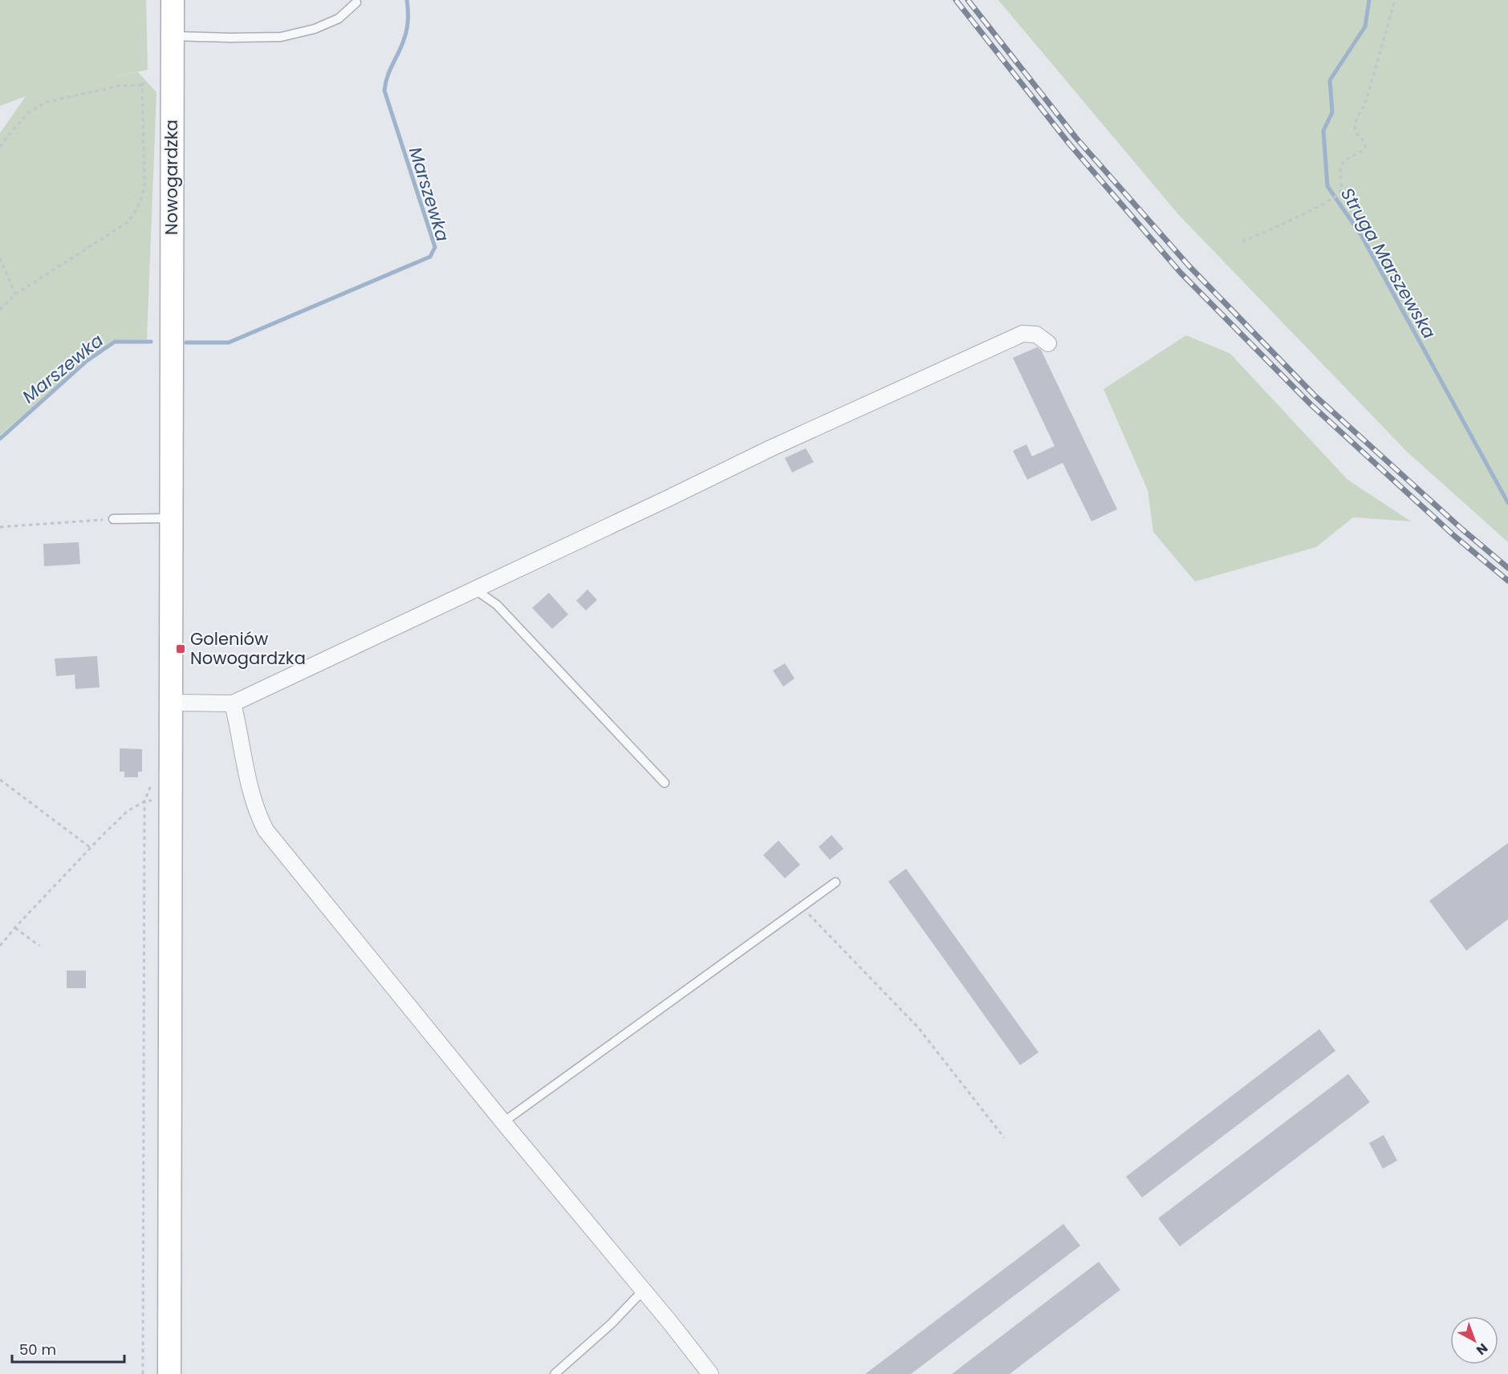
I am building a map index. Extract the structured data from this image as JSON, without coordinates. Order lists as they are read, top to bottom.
{
  "streets": {
    "street": ["Nowogardzka"]
  },
  "water": ["Marszewka", "Struga Marszewska"],
  "places": {
    "transit": ["Goleniów Nowogardzka"]
  },
  "scale_bar": "50 m",
  "north": "bottom right"
}
